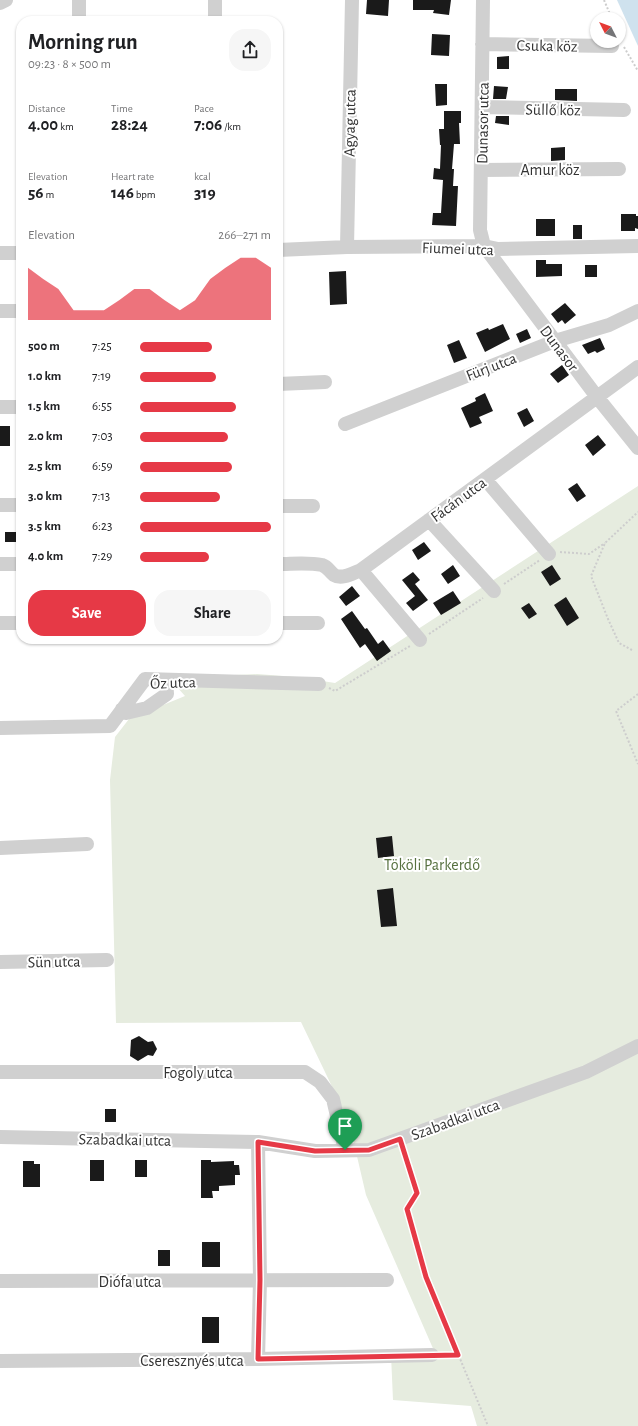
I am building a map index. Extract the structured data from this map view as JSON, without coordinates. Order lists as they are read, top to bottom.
{
  "streets": {
    "street": [
      "Csuka köz",
      "Süllő köz",
      "Agyag utca",
      "Dunasor utca",
      "Amur köz",
      "Fiumei utca",
      "Dunasor",
      "Fürj utca",
      "Fácán utca",
      "Őz utca",
      "Sün utca",
      "Fogoly utca",
      "Szabadkai utca",
      "Diófa utca",
      "Cseresznyés utca"
    ]
  },
  "crossings": [
    ["Csuka köz", "Dunasor utca"],
    ["Süllő köz", "Dunasor utca"],
    ["Agyag utca", "Fiumei utca"],
    ["Dunasor utca", "Amur köz"],
    ["Dunasor utca", "Fiumei utca"],
    ["Dunasor utca", "Dunasor"],
    ["Fiumei utca", "Dunasor"],
    ["Dunasor", "Fürj utca"],
    ["Dunasor", "Fácán utca"],
    ["Fogoly utca", "Szabadkai utca"]
  ],
  "parks": ["Tököli Parkerdő"],
  "north": "top left",
  "page": {
    "heading": ["Morning run", "09:23 · 8 × 500 m"],
    "stats": [
      ["Distance", "4.00 km"],
      ["Time", "28:24"],
      ["Pace", "7:06 /km"],
      ["Elevation", "56 m"],
      ["Heart rate", "146 bpm"],
      ["kcal", "319"]
    ],
    "chart": ["Elevation", "266–271 m"],
    "list": [
      {
        "name": "500 m",
        "note": "7:25"
      },
      {
        "name": "1.0 km",
        "note": "7:19"
      },
      {
        "name": "1.5 km",
        "note": "6:55"
      },
      {
        "name": "2.0 km",
        "note": "7:03"
      },
      {
        "name": "2.5 km",
        "note": "6:59"
      },
      {
        "name": "3.0 km",
        "note": "7:13"
      },
      {
        "name": "3.5 km",
        "note": "6:23"
      },
      {
        "name": "4.0 km",
        "note": "7:29"
      }
    ],
    "buttons": ["Save", "Share"]
  }
}
